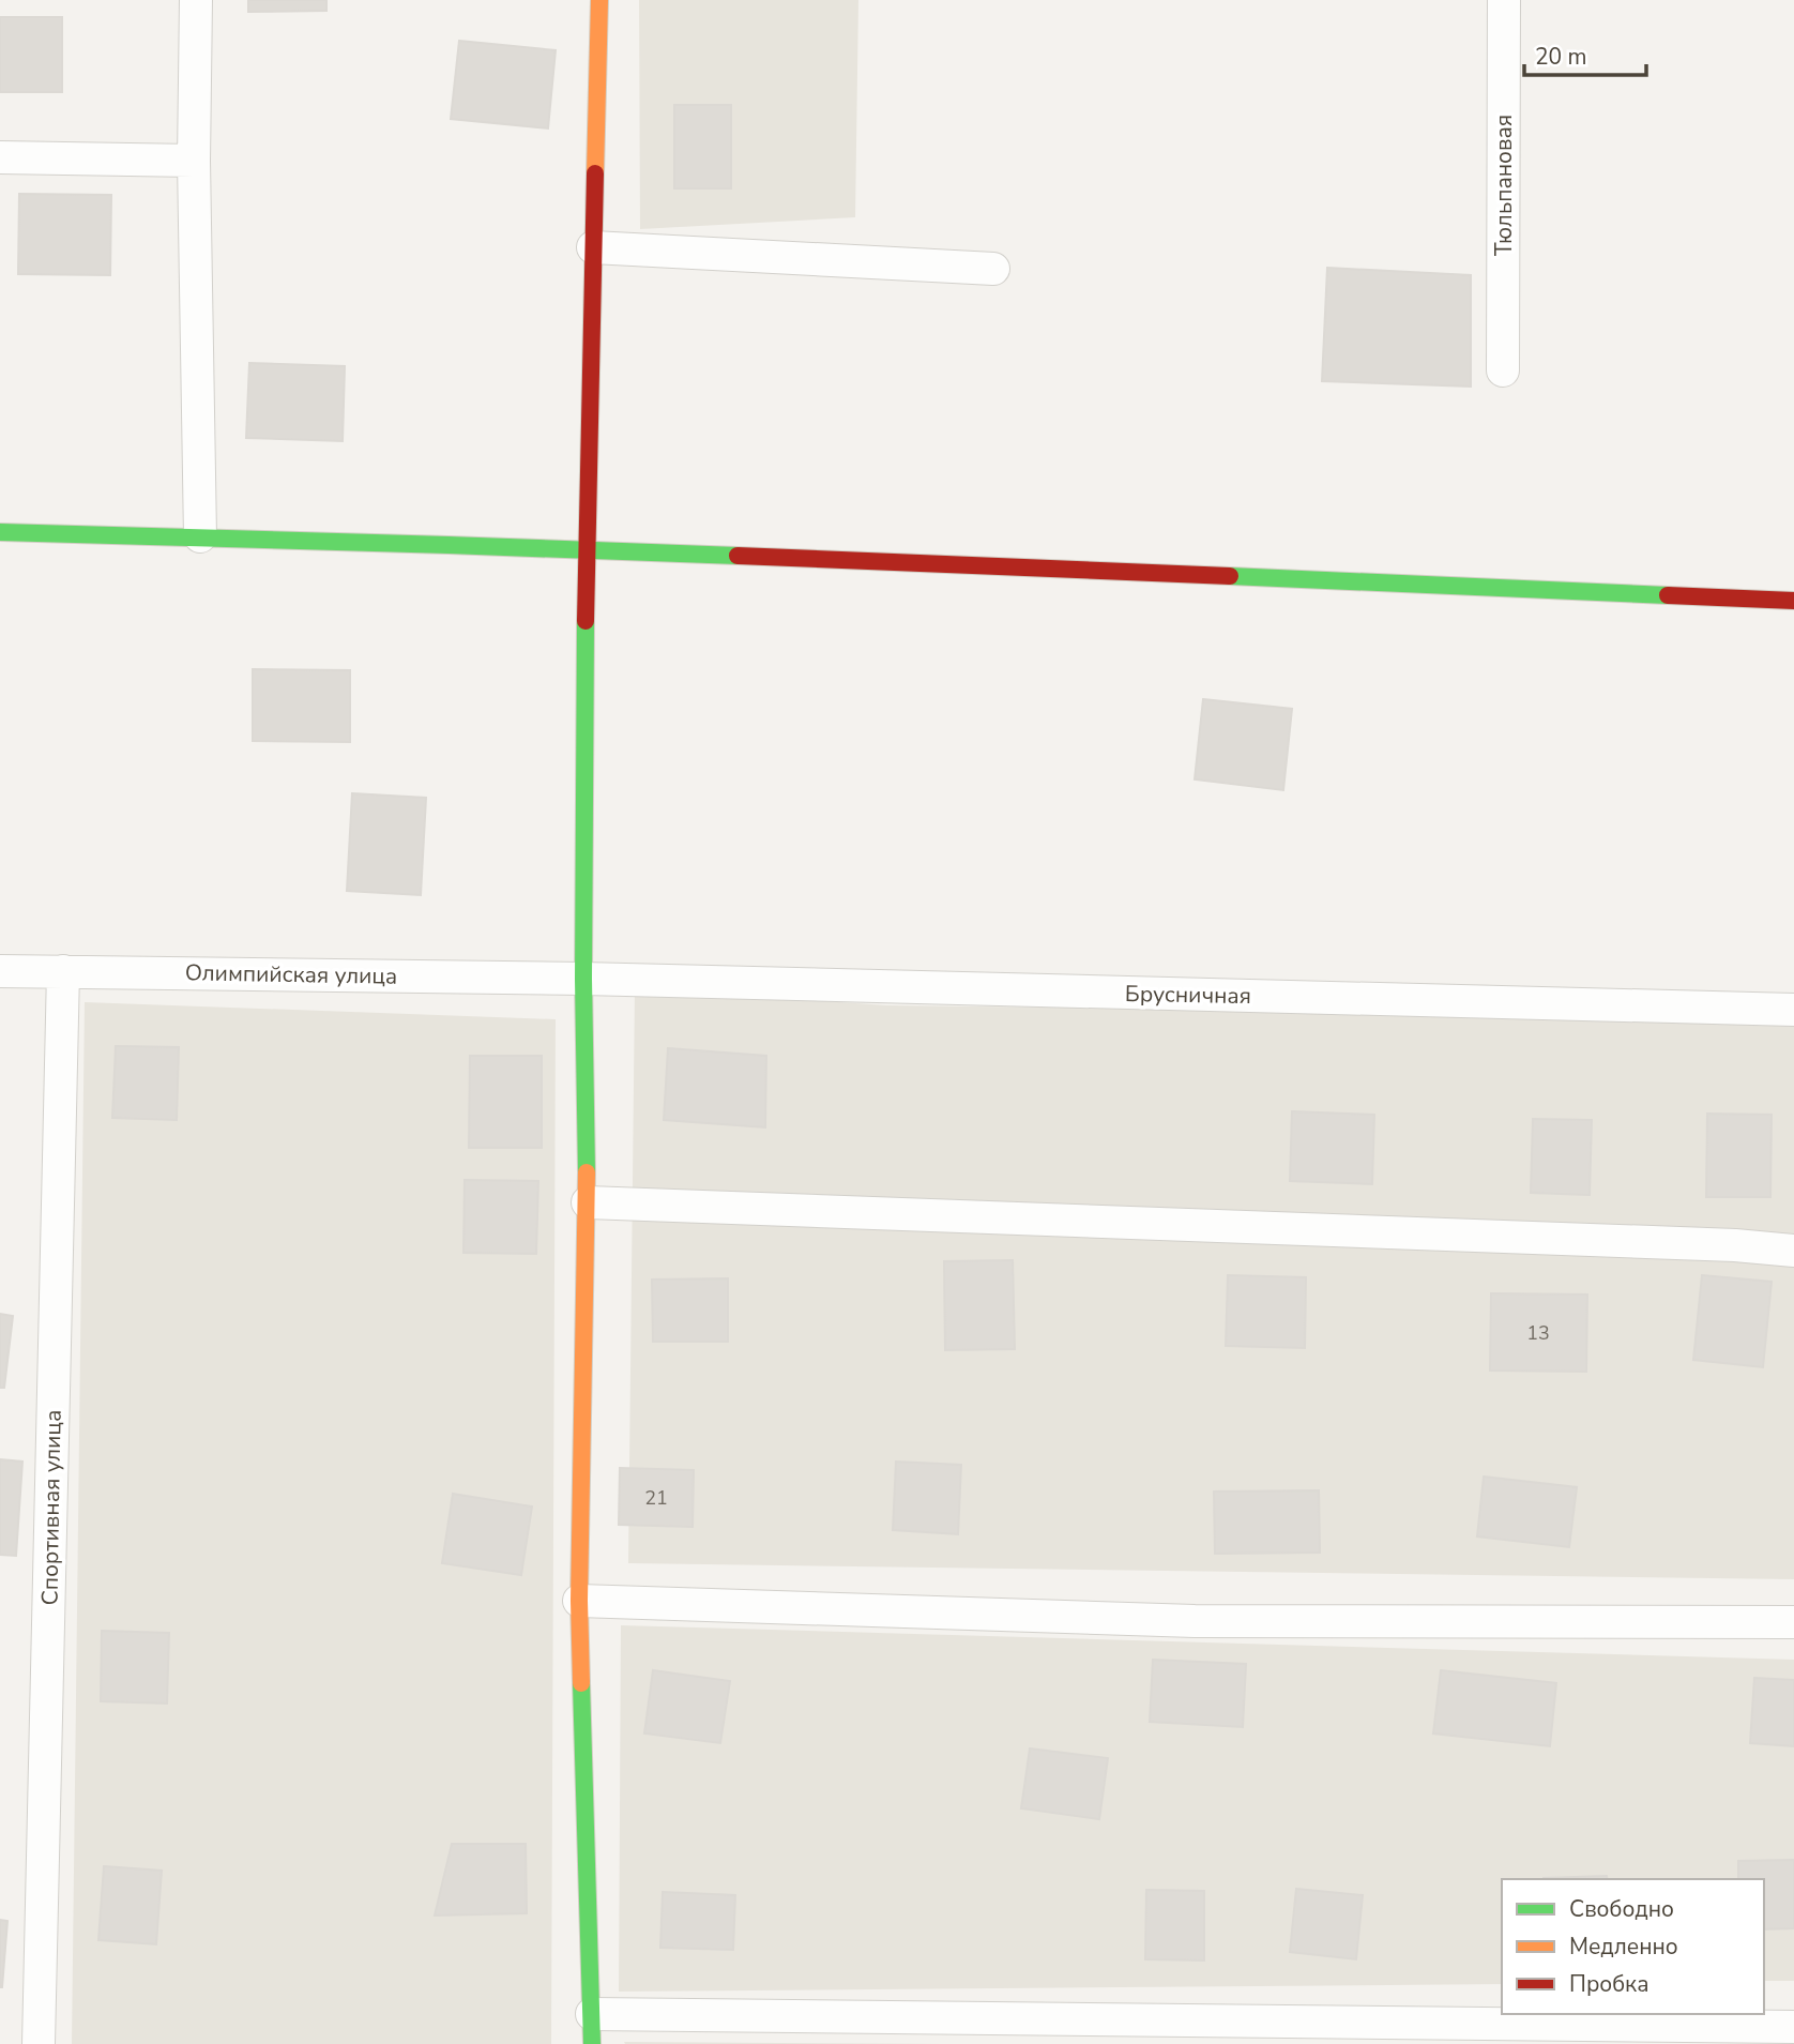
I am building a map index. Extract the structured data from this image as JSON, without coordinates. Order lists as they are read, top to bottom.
{
  "streets": {
    "street": [
      "Тюльпановая",
      "Олимпийская улица",
      "Брусничная",
      "Спортивная улица"
    ]
  },
  "crossings": [
    ["Олимпийская улица", "Брусничная"],
    ["Олимпийская улица", "Спортивная улица"]
  ],
  "house_numbers": ["13", "21"],
  "legend": ["Свободно", "Медленно", "Пробка"],
  "scale_bar": "20 m"
}
